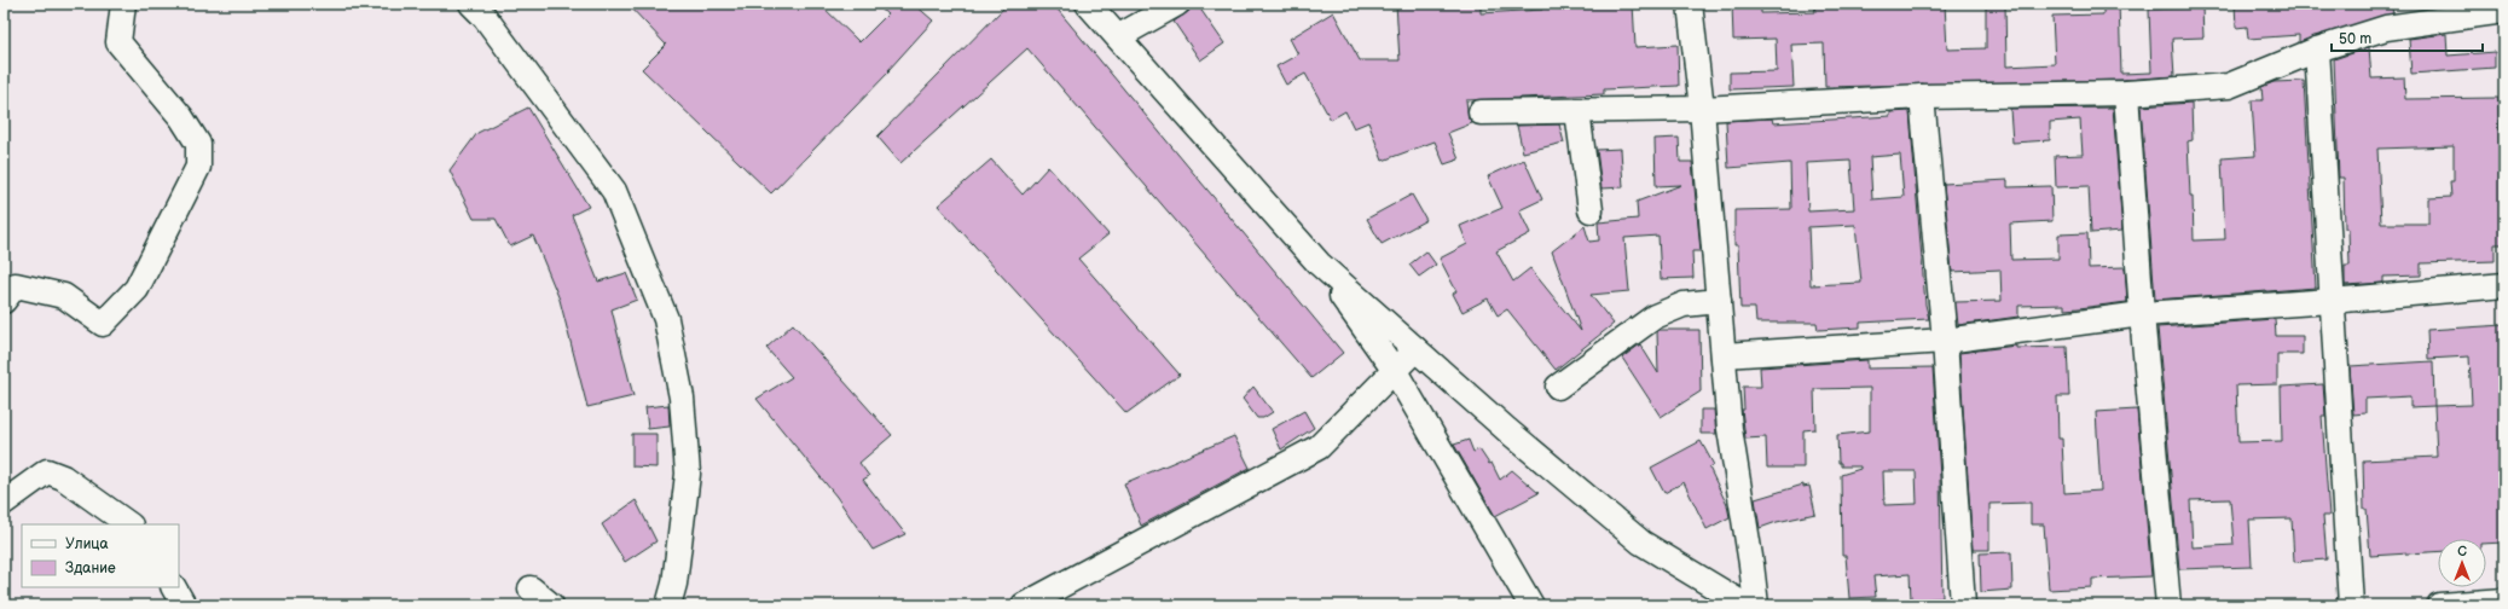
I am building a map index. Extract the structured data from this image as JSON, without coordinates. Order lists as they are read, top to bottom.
{
  "legend": ["Улица", "Здание"],
  "scale_bar": "50 m",
  "north": "top"
}
